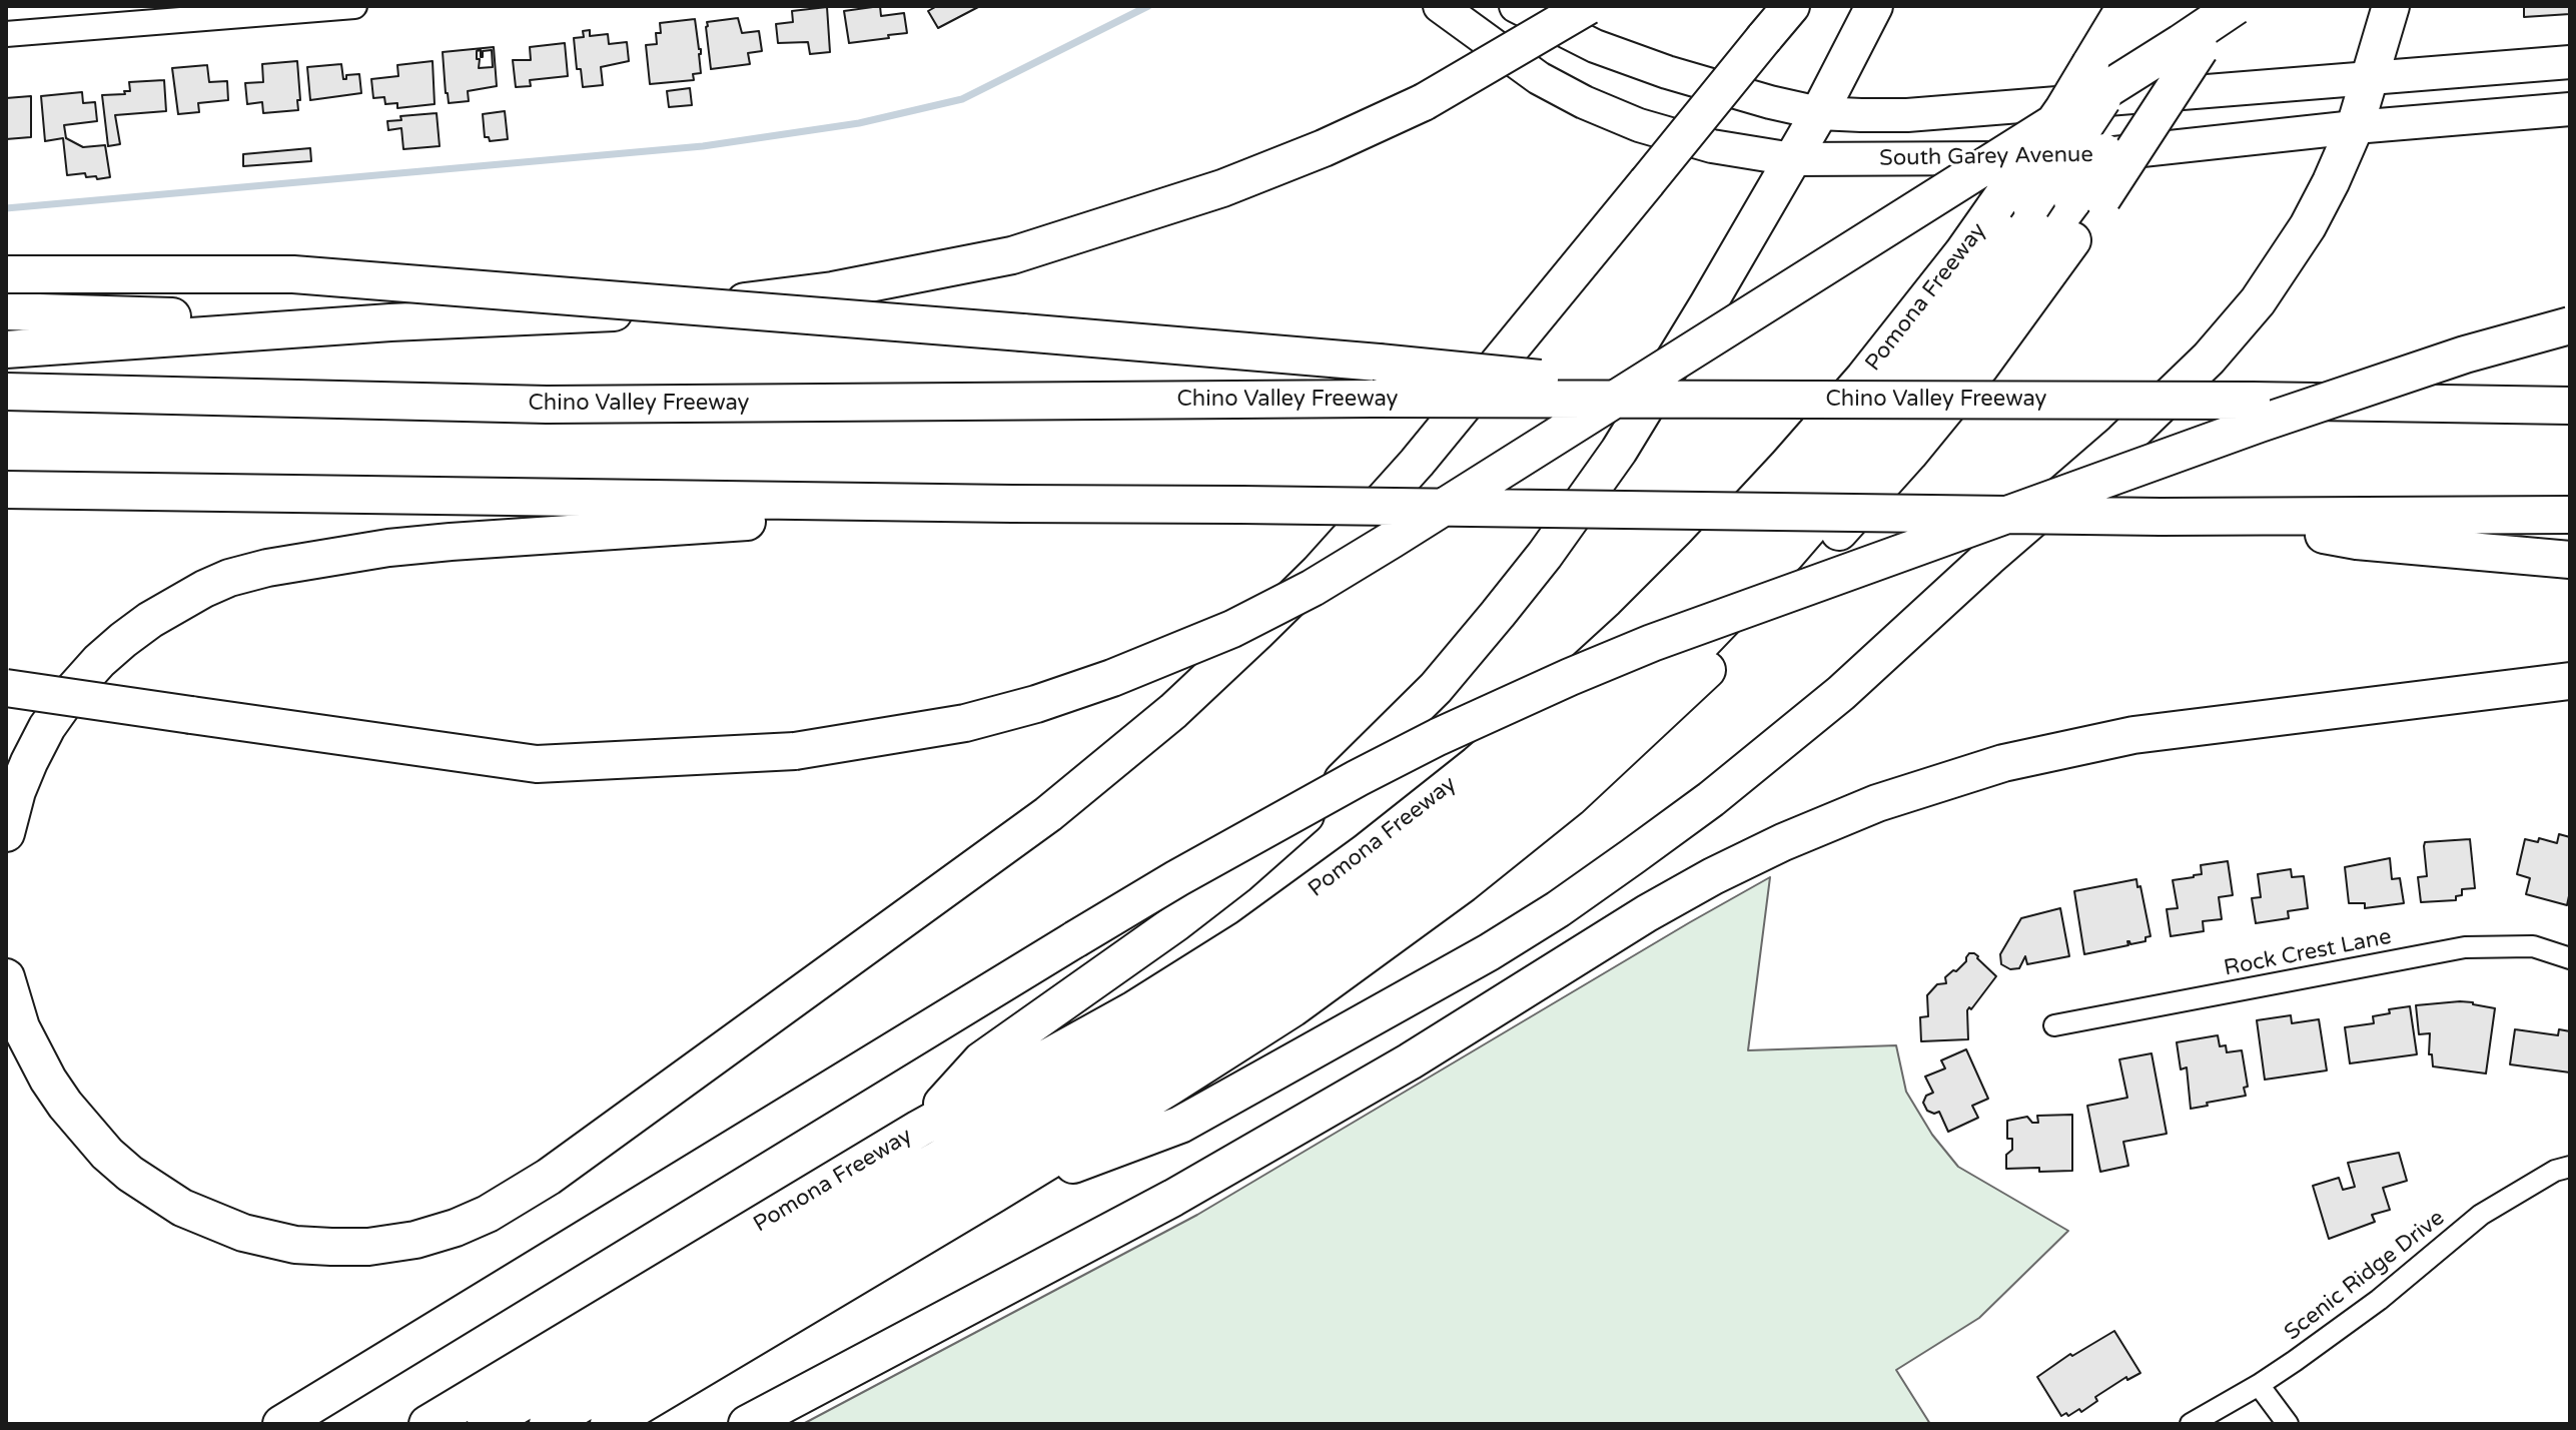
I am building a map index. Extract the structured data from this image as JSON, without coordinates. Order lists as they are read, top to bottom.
{
  "streets": {
    "highway": ["Pomona Freeway", "Chino Valley Freeway"],
    "main road": ["South Garey Avenue"],
    "street": ["Rock Crest Lane", "Scenic Ridge Drive"]
  }
}
